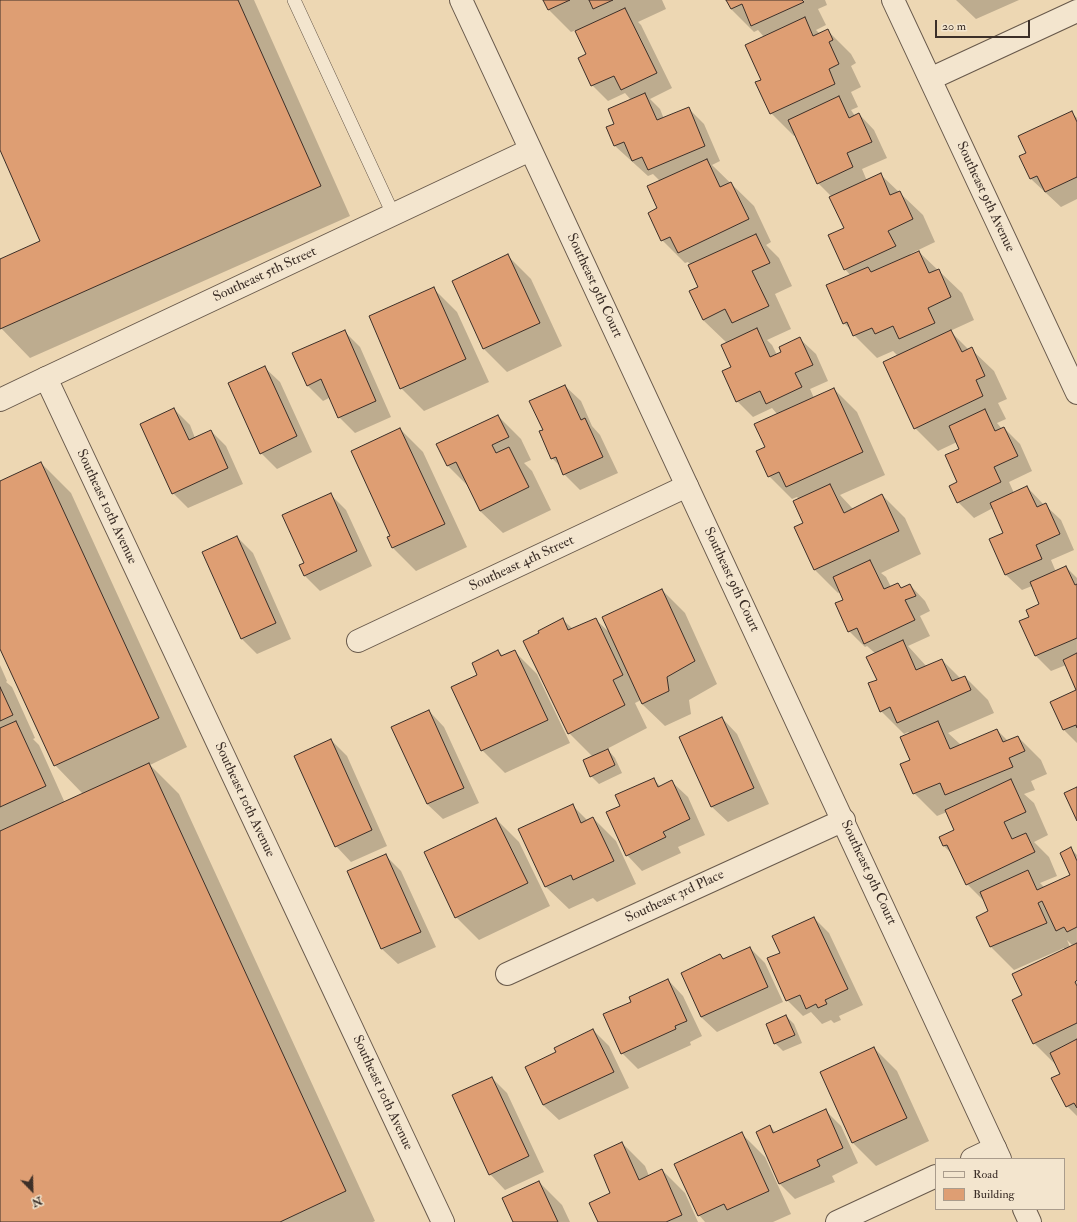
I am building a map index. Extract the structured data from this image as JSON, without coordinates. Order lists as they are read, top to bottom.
{
  "streets": {
    "street": [
      "Southeast 9th Avenue",
      "Southeast 5th Street",
      "Southeast 9th Court",
      "Southeast 10th Avenue",
      "Southeast 4th Street",
      "Southeast 3rd Place"
    ]
  },
  "crossings": [
    ["Southeast 5th Street", "Southeast 9th Court"],
    ["Southeast 5th Street", "Southeast 10th Avenue"],
    ["Southeast 9th Court", "Southeast 4th Street"],
    ["Southeast 9th Court", "Southeast 3rd Place"]
  ],
  "legend": ["Road", "Building"],
  "scale_bar": "20 m",
  "north": "bottom right"
}
